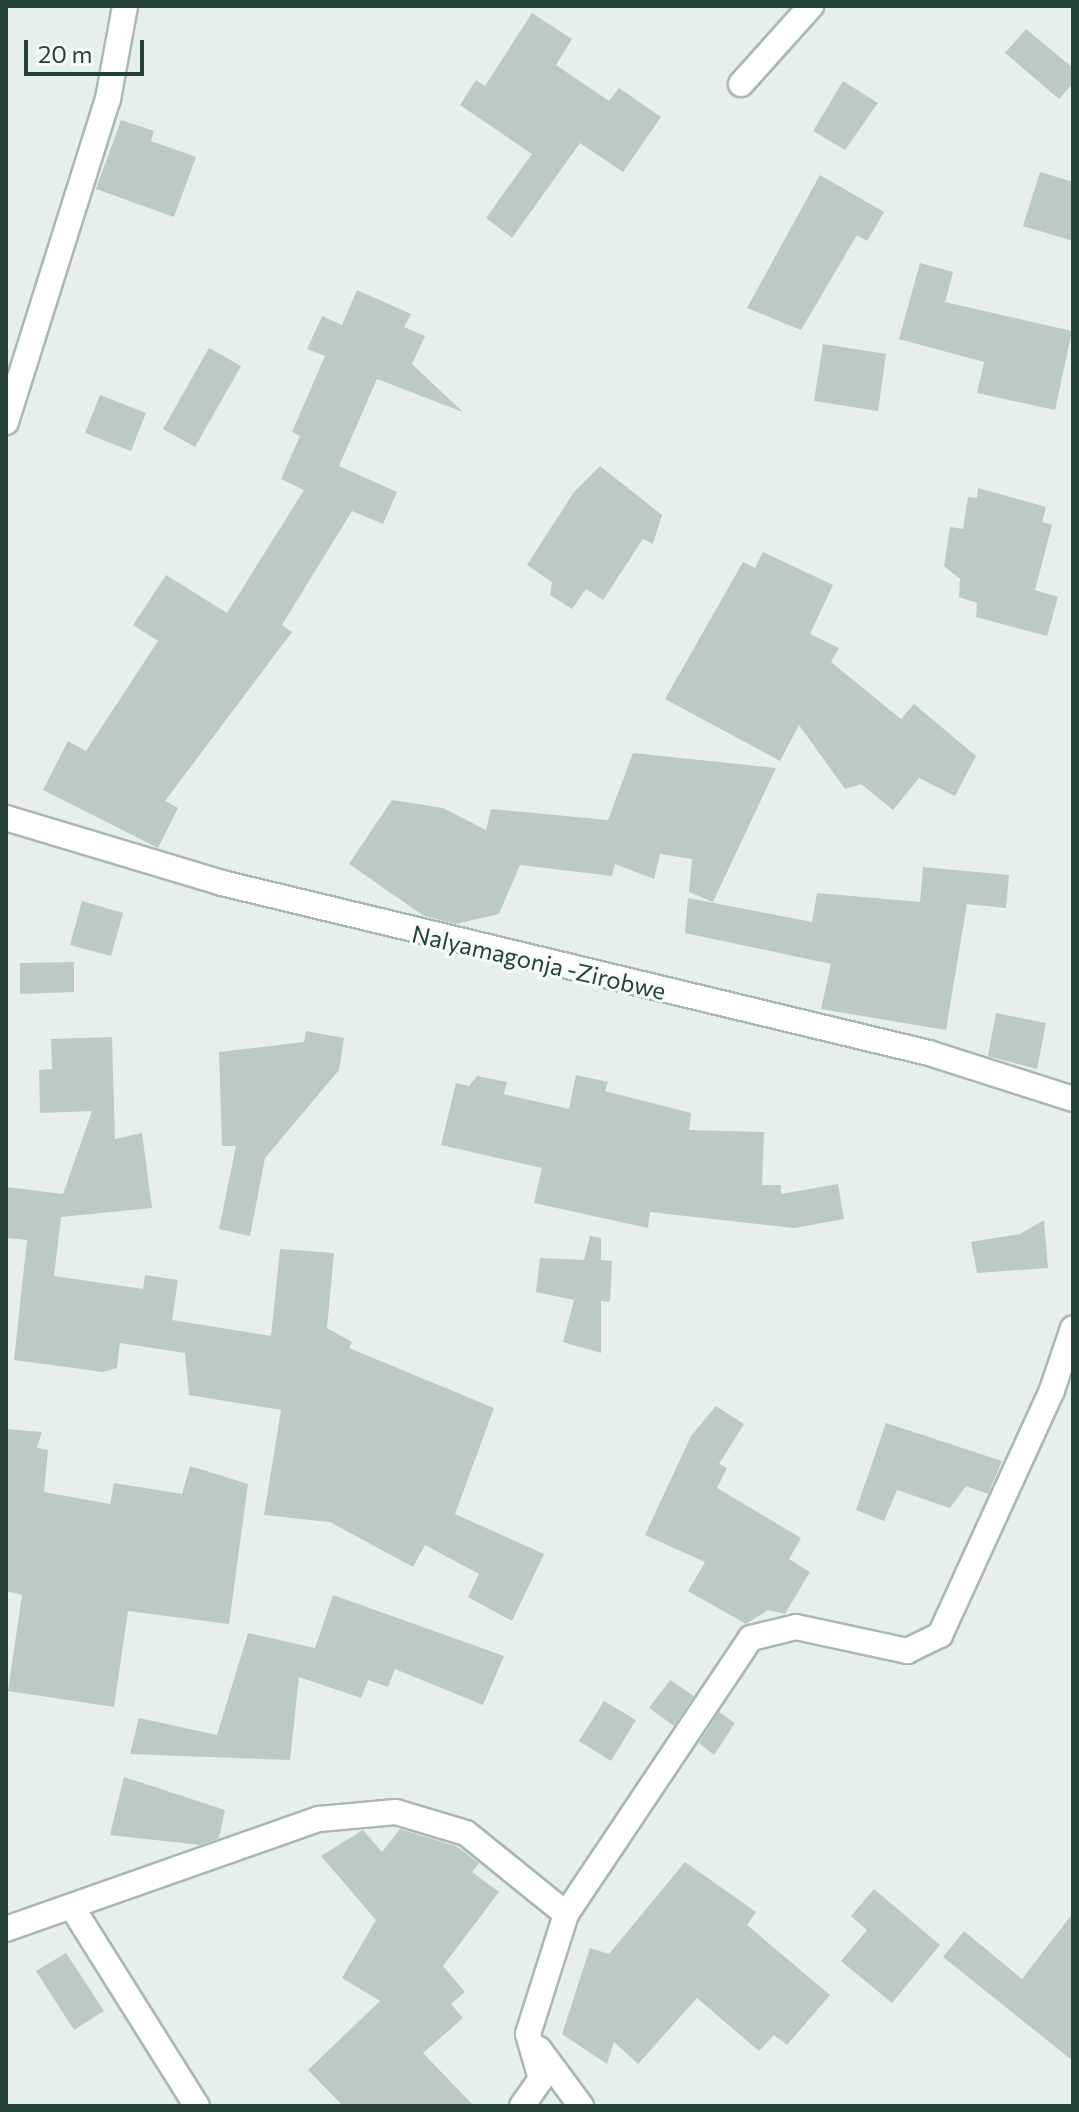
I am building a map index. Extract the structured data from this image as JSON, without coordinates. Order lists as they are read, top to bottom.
{
  "streets": {
    "street": ["Nalyamagonja -Zirobwe"]
  },
  "scale_bar": "20 m"
}
